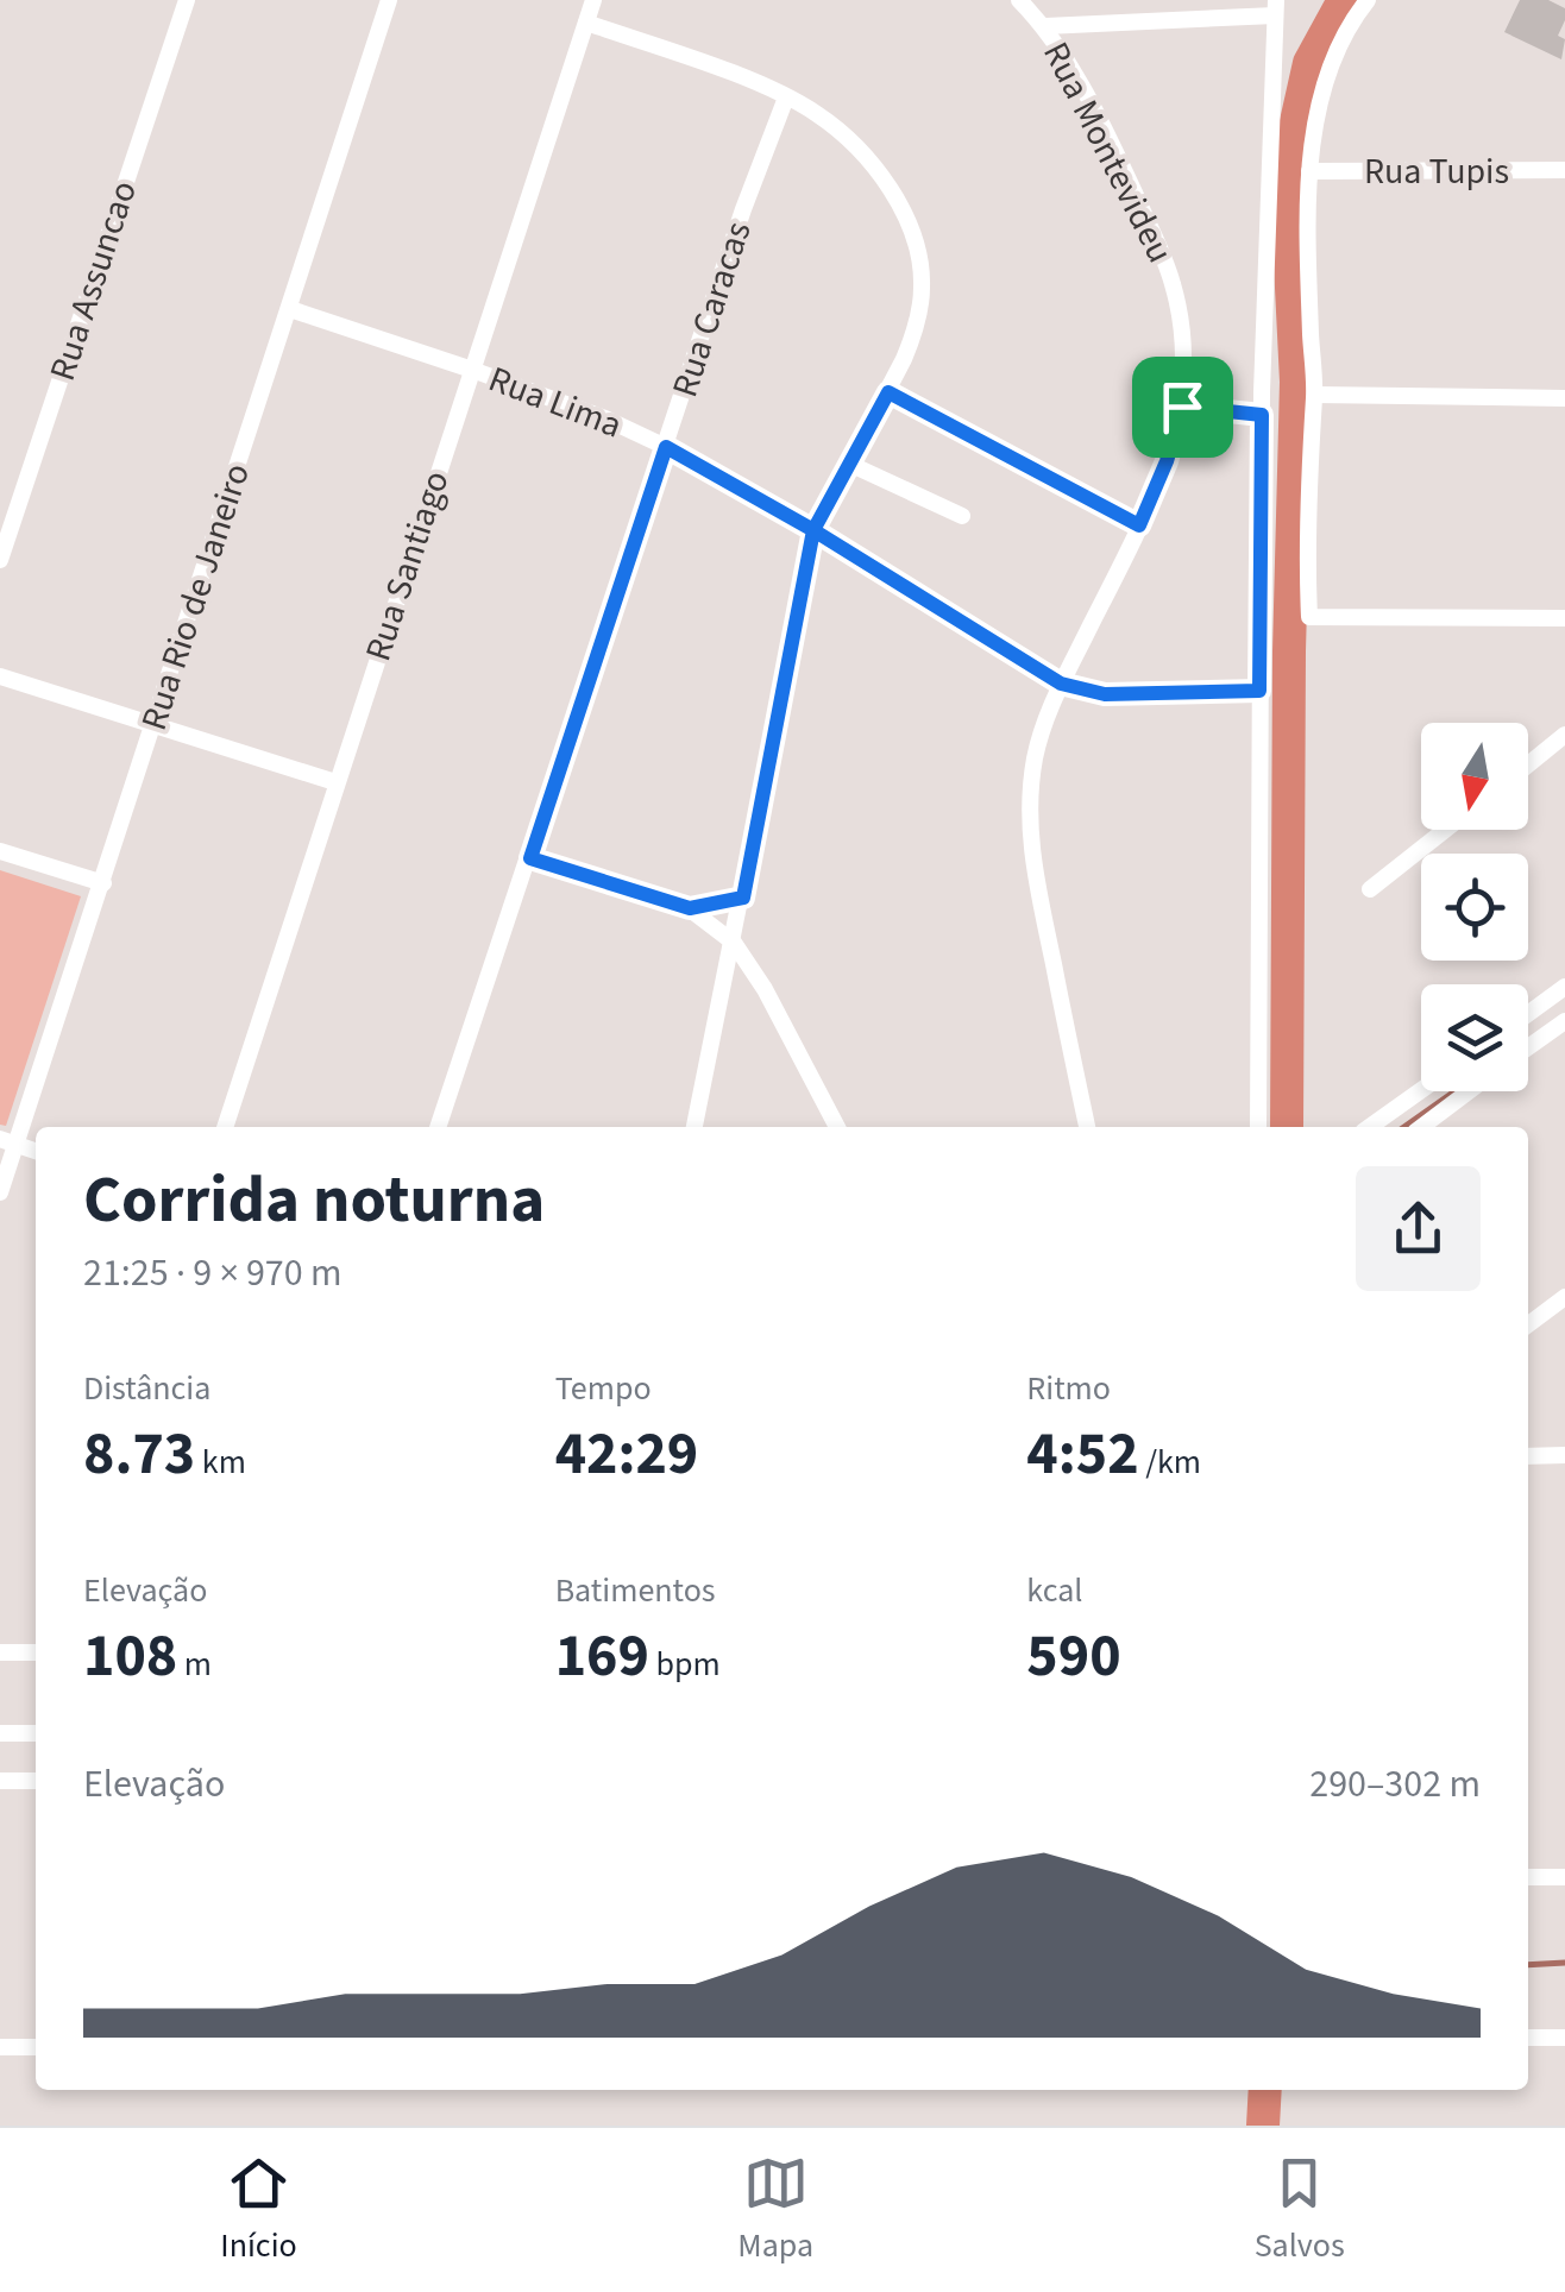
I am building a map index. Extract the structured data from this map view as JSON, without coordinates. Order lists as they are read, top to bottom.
{
  "streets": {
    "street": [
      "Rua Montevideu",
      "Rua Tupis",
      "Rua Assuncao",
      "Rua Caracas",
      "Rua Lima",
      "Rua Santiago",
      "Rua Rio de Janeiro"
    ]
  },
  "crossings": [
    ["Rua Montevideu", "Rua Lima"],
    ["Rua Caracas", "Rua Lima"],
    ["Rua Lima", "Rua Santiago"],
    ["Rua Lima", "Rua Rio de Janeiro"]
  ],
  "north": "bottom",
  "page": {
    "heading": ["Corrida noturna", "21:25 · 9 × 970 m"],
    "stats": [
      ["Distância", "8.73 km"],
      ["Tempo", "42:29"],
      ["Ritmo", "4:52 /km"],
      ["Elevação", "108 m"],
      ["Batimentos", "169 bpm"],
      ["kcal", "590"]
    ],
    "chart": ["Elevação", "290–302 m"],
    "tabs": ["Início", "Mapa", "Salvos"]
  }
}
